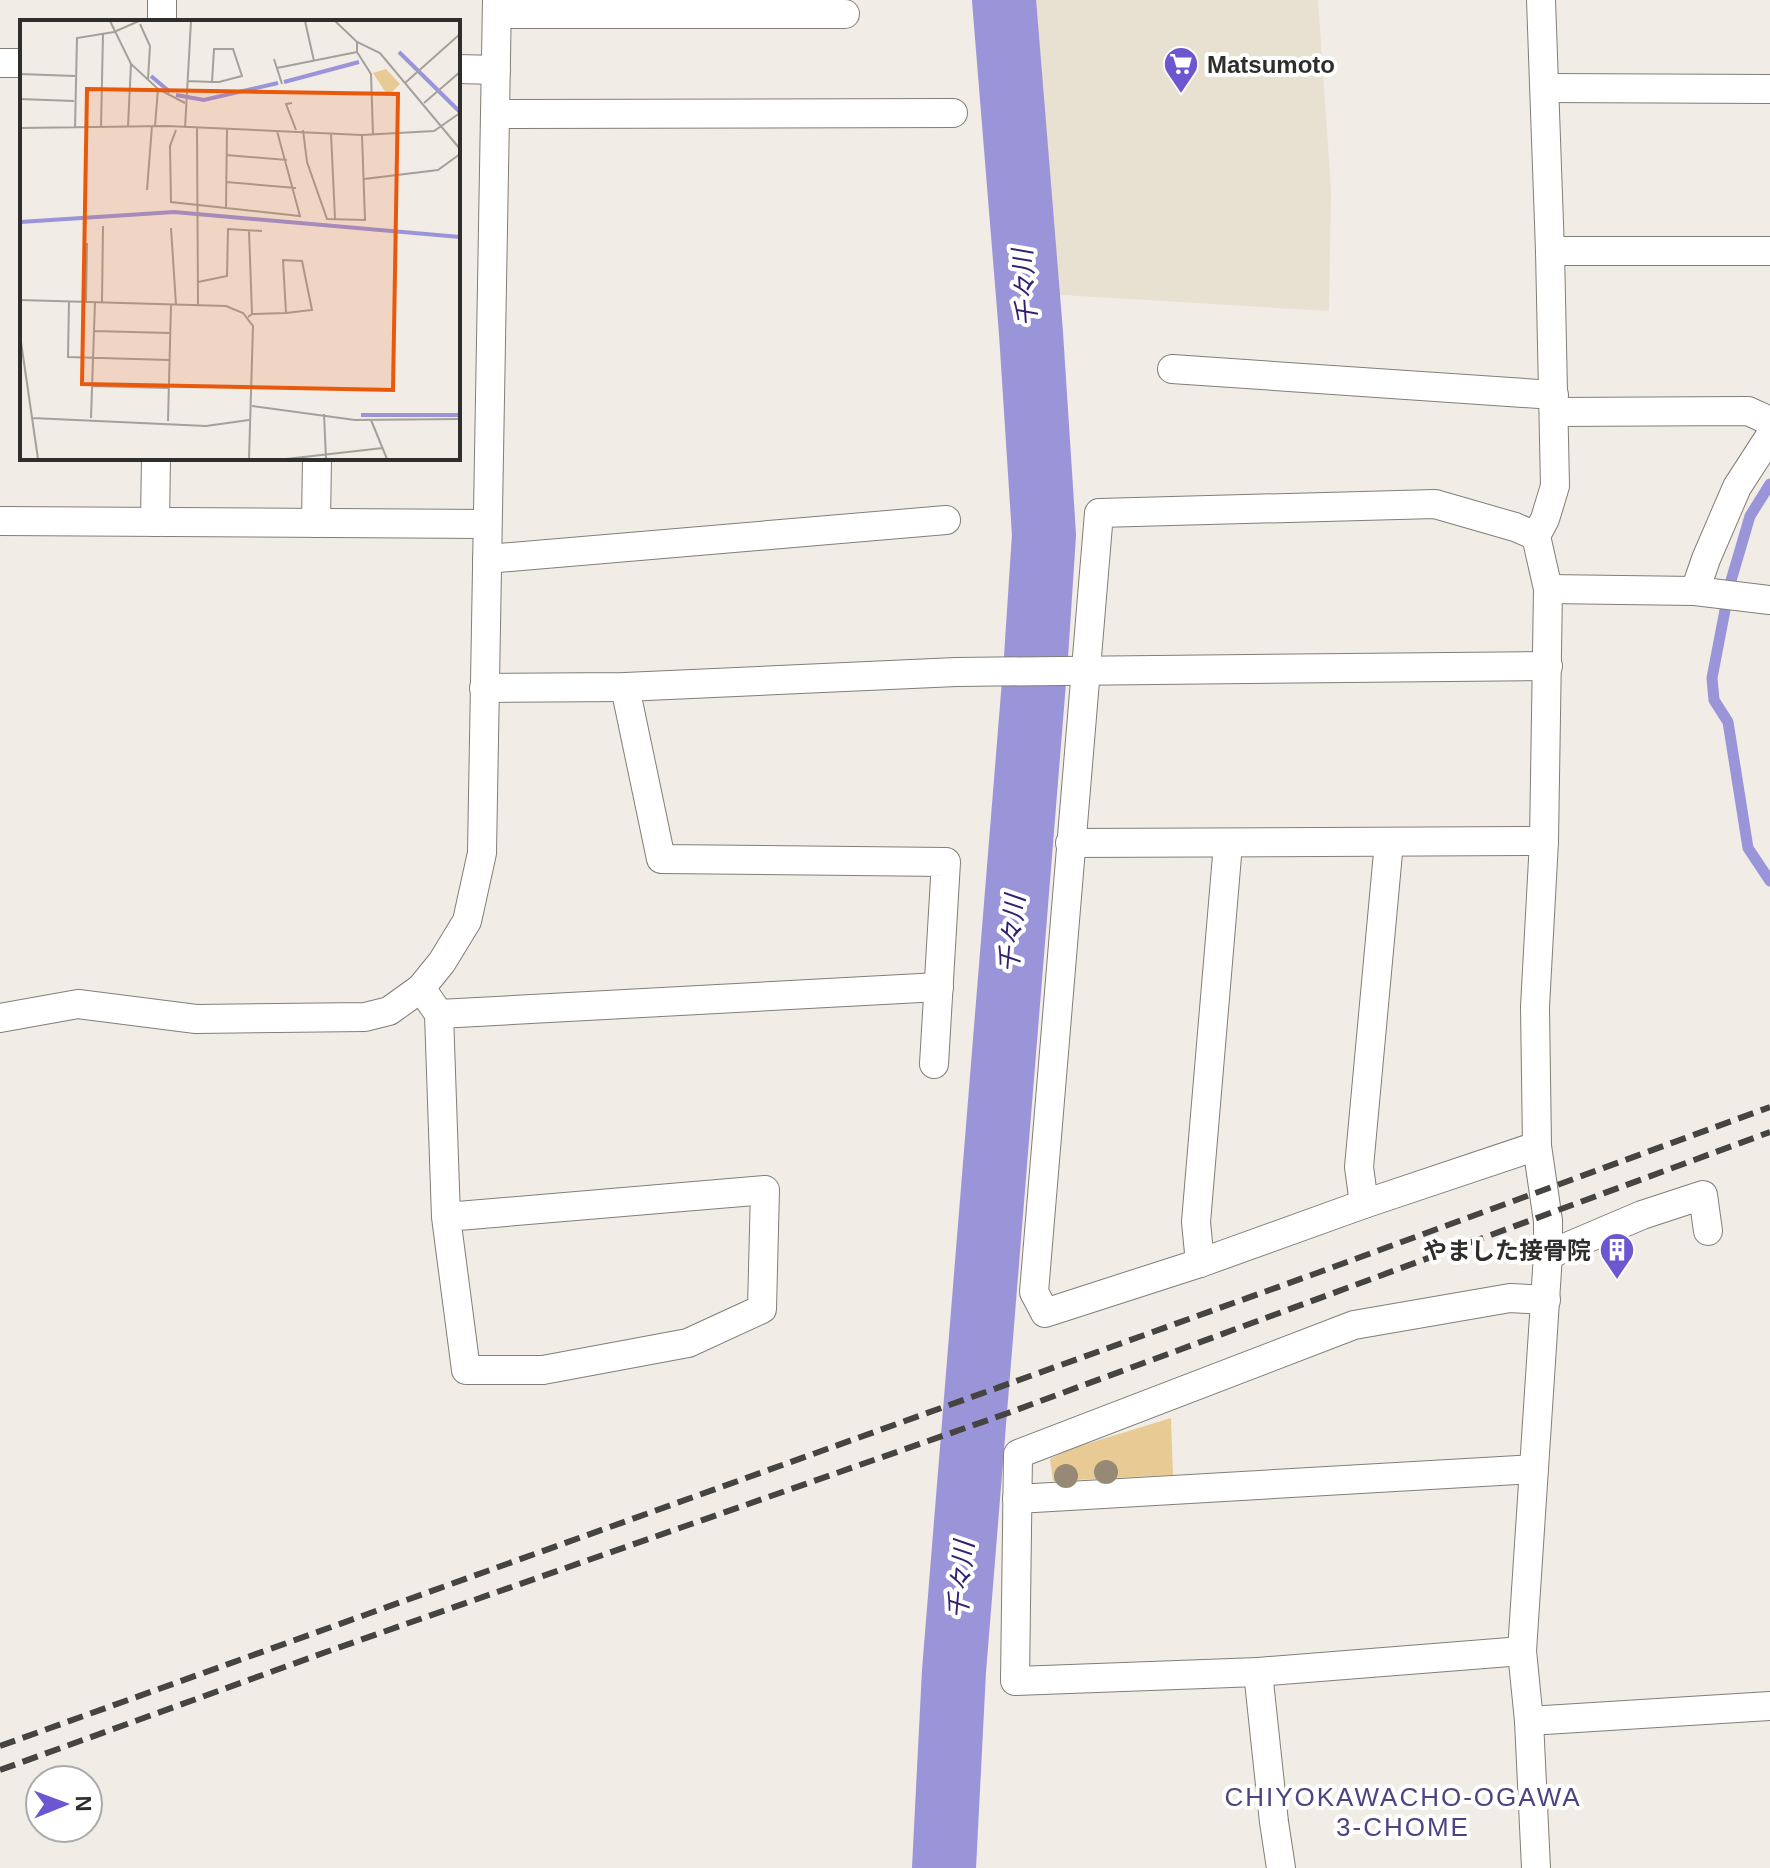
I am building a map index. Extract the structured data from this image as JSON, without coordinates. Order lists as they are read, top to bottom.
{
  "districts": ["CHIYOKAWACHO-OGAWA 3-CHOME"],
  "water": ["千々川"],
  "places": {
    "supermarket": ["Matsumoto"],
    "building": ["やました接骨院"]
  },
  "north": "right"
}
